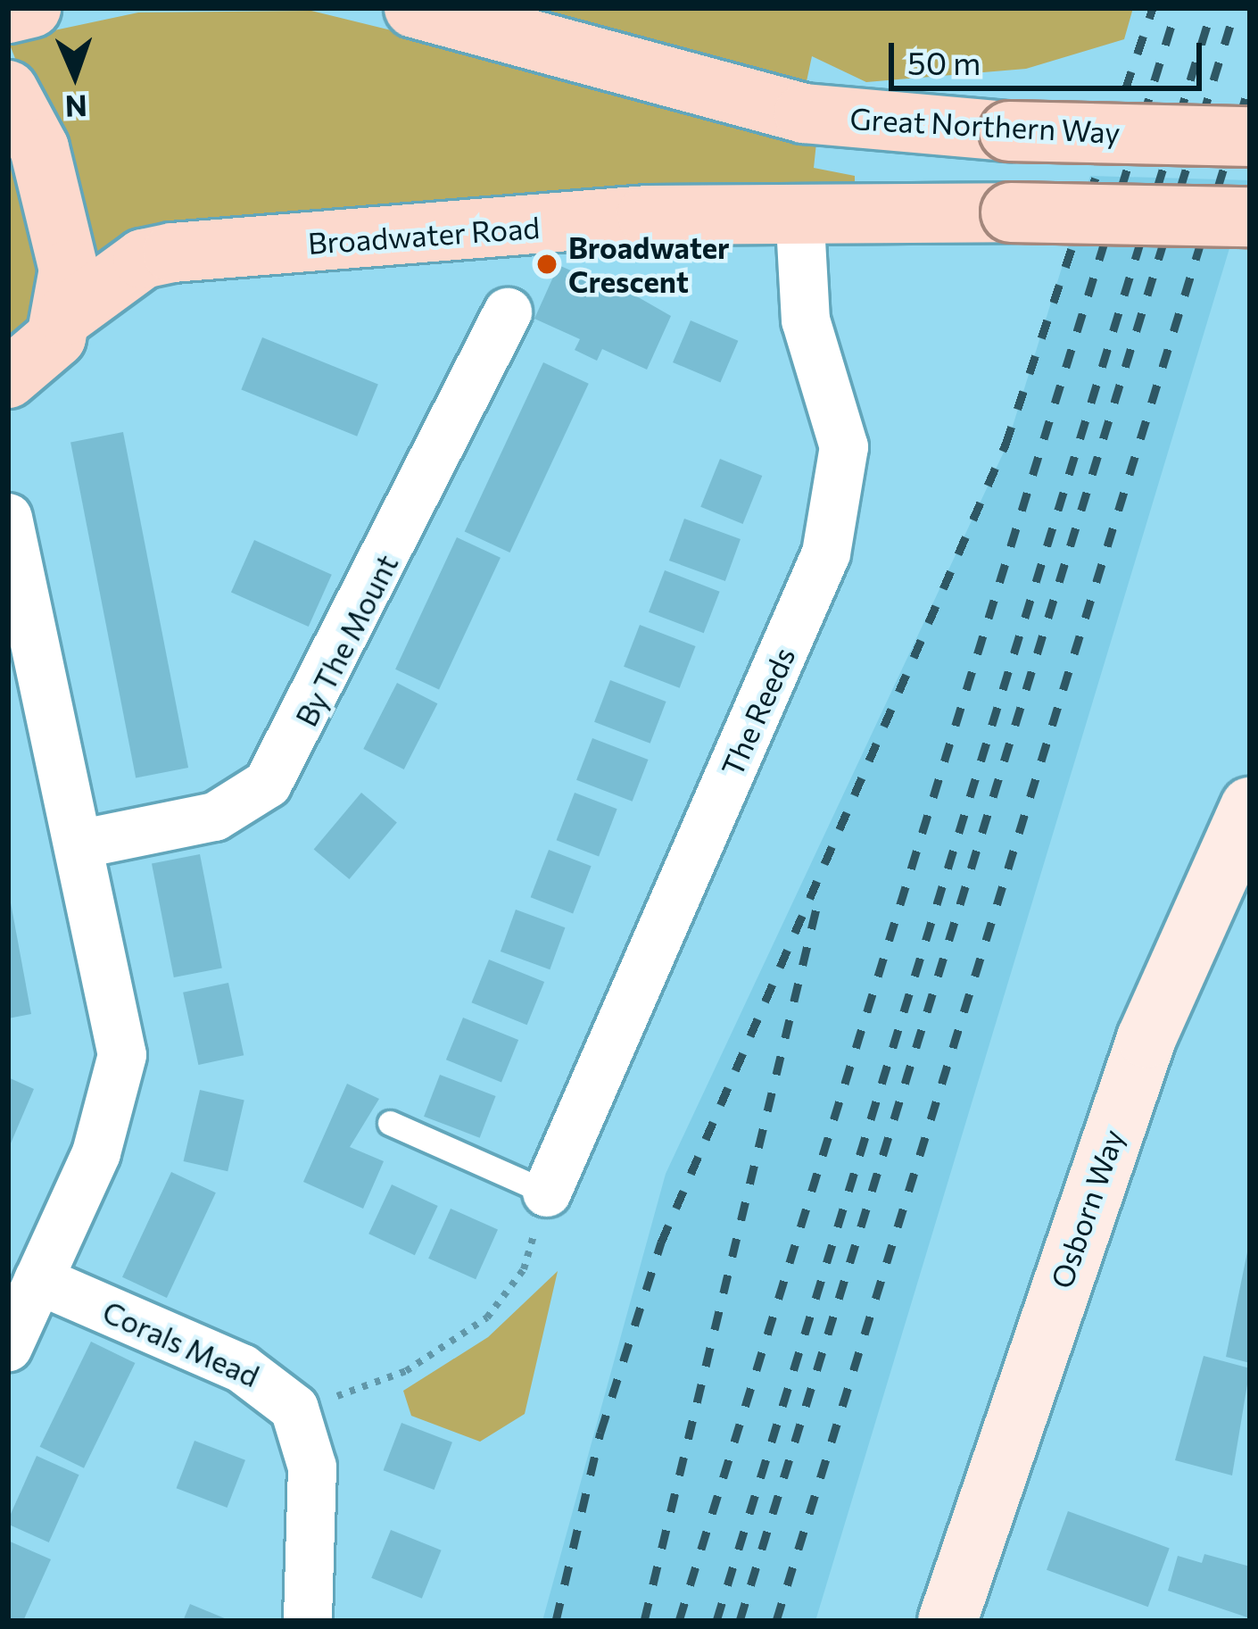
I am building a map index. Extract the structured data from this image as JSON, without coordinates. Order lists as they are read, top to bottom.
{
  "streets": {
    "main road": ["Great Northern Way", "Broadwater Road"],
    "street": [
      "By The Mount",
      "The Reeds",
      "Osborn Way",
      "Corals Mead"
    ]
  },
  "crossings": [
    ["Broadwater Road", "The Reeds"]
  ],
  "places": ["Broadwater Crescent"],
  "scale_bar": "50 m",
  "north": "bottom"
}
